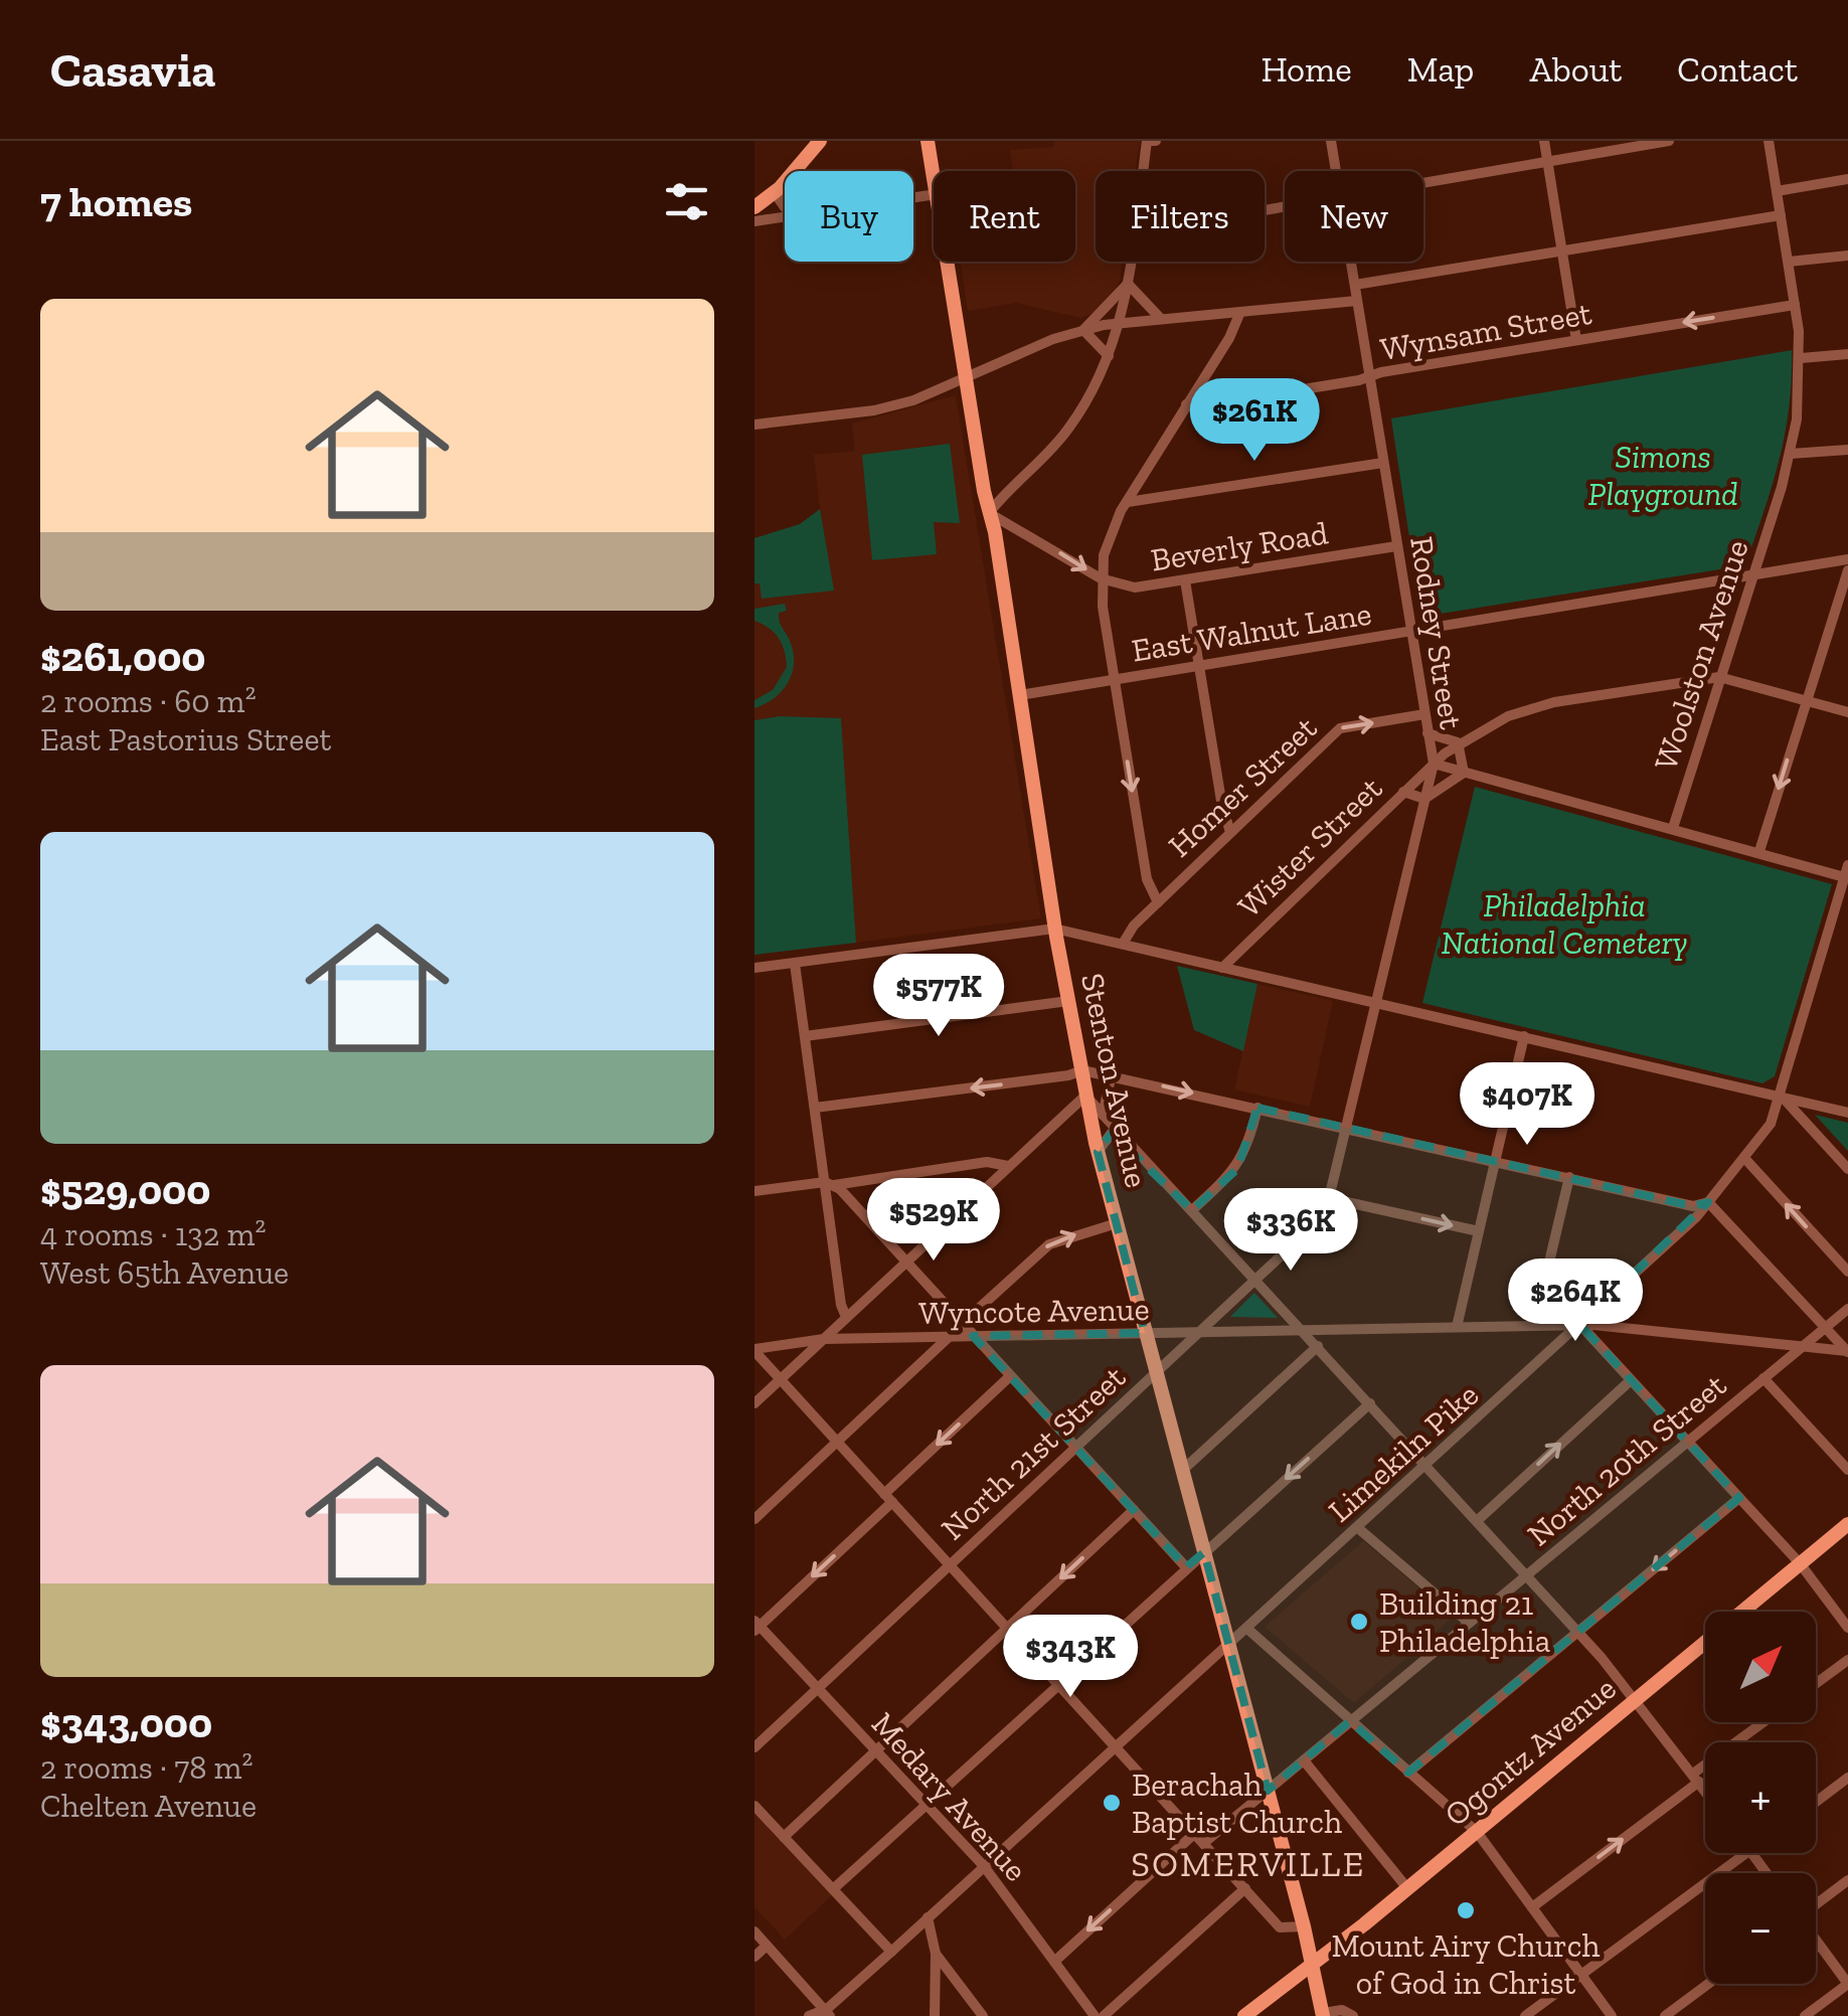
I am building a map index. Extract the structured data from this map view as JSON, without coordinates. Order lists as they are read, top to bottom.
{
  "streets": {
    "main road": ["Stenton Avenue", "Ogontz Avenue"],
    "street": [
      "Wynsam Street",
      "Beverly Road",
      "East Walnut Lane",
      "Rodney Street",
      "Woolston Avenue",
      "Homer Street",
      "Wister Street",
      "Wyncote Avenue",
      "North 21st Street",
      "Limekiln Pike",
      "North 20th Street",
      "Medary Avenue"
    ]
  },
  "crossings": [
    ["Wynsam Street", "Rodney Street"],
    ["Wynsam Street", "Woolston Avenue"],
    ["Beverly Road", "Rodney Street"],
    ["Beverly Road", "Stenton Avenue"],
    ["East Walnut Lane", "Rodney Street"],
    ["East Walnut Lane", "Woolston Avenue"],
    ["East Walnut Lane", "Stenton Avenue"],
    ["Rodney Street", "Homer Street"],
    ["Rodney Street", "Wister Street"],
    ["Rodney Street", "North 21st Street"],
    ["Woolston Avenue", "Wister Street"],
    ["Stenton Avenue", "Wyncote Avenue"],
    ["Stenton Avenue", "North 21st Street"],
    ["Stenton Avenue", "Limekiln Pike"],
    ["Stenton Avenue", "North 20th Street"],
    ["Stenton Avenue", "Ogontz Avenue"],
    ["Wyncote Avenue", "North 21st Street"],
    ["Wyncote Avenue", "Limekiln Pike"],
    ["Wyncote Avenue", "North 20th Street"],
    ["North 21st Street", "Medary Avenue"],
    ["Limekiln Pike", "Medary Avenue"]
  ],
  "one_way": ["Homer Street"],
  "districts": ["SOMERVILLE"],
  "parks": ["Simons Playground", "Philadelphia National Cemetery"],
  "places": ["Building 21 Philadelphia", "Berachah Baptist Church", "Mount Airy Church of God in Christ"],
  "north": "top right",
  "page": {
    "header": "Casavia",
    "nav": [
      "Home",
      "Map",
      "About",
      "Contact"
    ],
    "heading": "7 homes",
    "chip": [
      "Buy",
      "Rent",
      "Filters",
      "New"
    ],
    "list": [
      {
        "name": "$261,000",
        "note": "2 rooms · 60 m² · East Pastorius Street"
      },
      {
        "name": "$529,000",
        "note": "4 rooms · 132 m² · West 65th Avenue"
      },
      {
        "name": "$343,000",
        "note": "2 rooms · 78 m² · Chelten Avenue"
      }
    ],
    "price": [
      "$261K",
      "$577K",
      "$407K",
      "$529K",
      "$336K",
      "$264K",
      "$343K"
    ],
    "map_buttons": ["+", "−"]
  }
}
